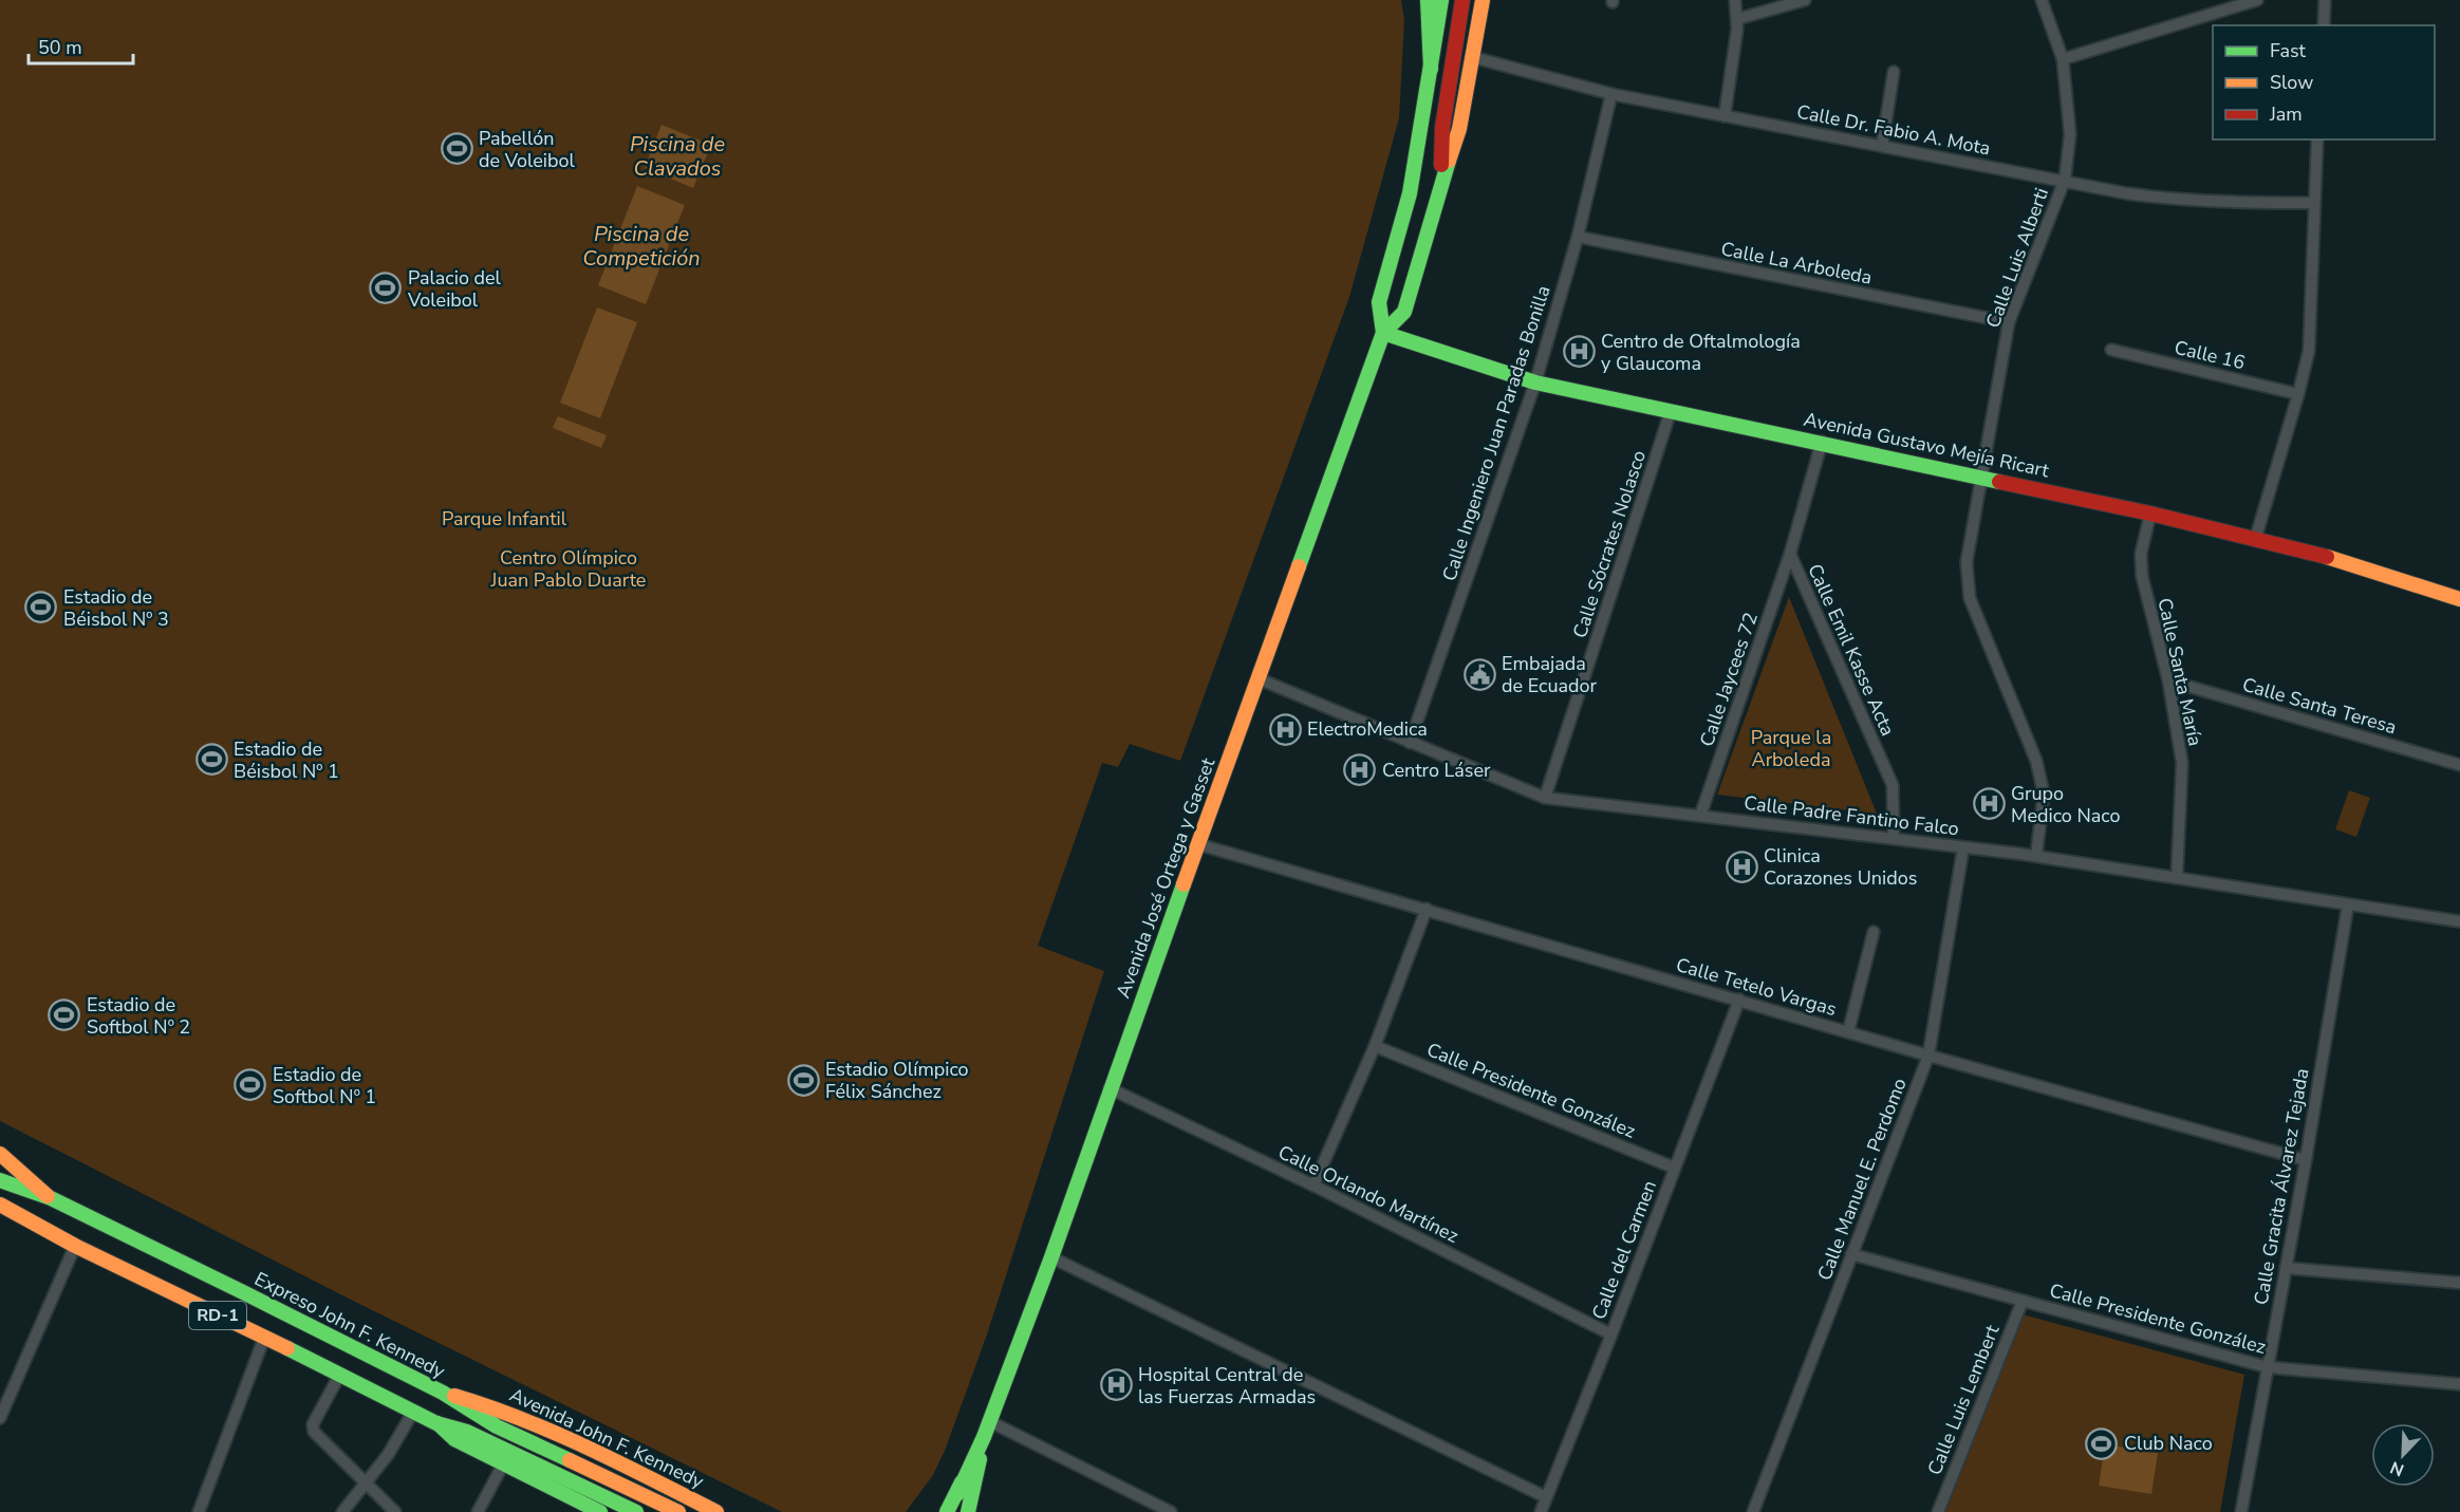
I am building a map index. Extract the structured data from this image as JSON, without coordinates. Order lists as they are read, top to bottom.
{
  "streets": {
    "main road": [
      "Avenida Gustavo Mejía Ricart",
      "Avenida José Ortega y Gasset",
      "RD-1",
      "Expreso John F. Kennedy",
      "Avenida John F. Kennedy"
    ],
    "street": [
      "Calle Dr. Fabio A. Mota",
      "Calle Luis Alberti",
      "Calle La Arboleda",
      "Calle 16",
      "Calle Ingeniero Juan Paradas Bonilla",
      "Calle Sócrates Nolasco",
      "Calle Emil Kasse Acta",
      "Calle Santa María",
      "Calle Jaycees 72",
      "Calle Santa Teresa",
      "Calle Padre Fantino Falco",
      "Calle Tetelo Vargas",
      "Calle Presidente González",
      "Calle Manuel E. Perdomo",
      "Calle Gracita Álvarez Tejada",
      "Calle Orlando Martínez",
      "Calle del Carmen",
      "Calle Luis Lembert"
    ]
  },
  "crossings": [
    ["Calle Dr. Fabio A. Mota", "Calle Luis Alberti"],
    ["Calle Dr. Fabio A. Mota", "Calle Ingeniero Juan Paradas Bonilla"],
    ["Calle Dr. Fabio A. Mota", "Avenida José Ortega y Gasset"],
    ["Calle Luis Alberti", "Calle La Arboleda"],
    ["Calle Luis Alberti", "Avenida Gustavo Mejía Ricart"],
    ["Calle Luis Alberti", "Calle Padre Fantino Falco"],
    ["Calle La Arboleda", "Calle Ingeniero Juan Paradas Bonilla"],
    ["Calle Ingeniero Juan Paradas Bonilla", "Avenida Gustavo Mejía Ricart"],
    ["Calle Ingeniero Juan Paradas Bonilla", "Calle Padre Fantino Falco"],
    ["Avenida Gustavo Mejía Ricart", "Calle Sócrates Nolasco"],
    ["Avenida Gustavo Mejía Ricart", "Calle Emil Kasse Acta"],
    ["Avenida Gustavo Mejía Ricart", "Calle Santa María"],
    ["Avenida Gustavo Mejía Ricart", "Avenida José Ortega y Gasset"],
    ["Calle Sócrates Nolasco", "Calle Padre Fantino Falco"],
    ["Calle Emil Kasse Acta", "Calle Jaycees 72"],
    ["Calle Emil Kasse Acta", "Calle Padre Fantino Falco"],
    ["Calle Santa María", "Calle Santa Teresa"],
    ["Calle Santa María", "Calle Padre Fantino Falco"],
    ["Calle Jaycees 72", "Calle Padre Fantino Falco"],
    ["Calle Padre Fantino Falco", "Avenida José Ortega y Gasset"],
    ["Calle Padre Fantino Falco", "Calle Manuel E. Perdomo"],
    ["Calle Padre Fantino Falco", "Calle Gracita Álvarez Tejada"],
    ["Avenida José Ortega y Gasset", "Calle Tetelo Vargas"],
    ["Avenida José Ortega y Gasset", "Calle Orlando Martínez"],
    ["Calle Tetelo Vargas", "Calle Manuel E. Perdomo"],
    ["Calle Tetelo Vargas", "Calle Gracita Álvarez Tejada"],
    ["Calle Tetelo Vargas", "Calle del Carmen"],
    ["Calle Presidente González", "Calle Manuel E. Perdomo"],
    ["Calle Presidente González", "Calle Gracita Álvarez Tejada"],
    ["Calle Presidente González", "Calle del Carmen"],
    ["Calle Presidente González", "Calle Luis Lembert"],
    ["Calle Orlando Martínez", "Calle del Carmen"],
    ["RD-1", "Expreso John F. Kennedy"],
    ["Expreso John F. Kennedy", "Avenida John F. Kennedy"]
  ],
  "water": ["Piscina de Clavados", "Piscina de Competición"],
  "parks": ["Parque Infantil", "Centro Olímpico Juan Pablo Duarte", "Parque la Arboleda"],
  "places": {
    "sports": [
      "Pabellón de Voleibol",
      "Palacio del Voleibol",
      "Estadio de Béisbol Nº 3",
      "Estadio de Béisbol Nº 1",
      "Estadio de Softbol Nº 2",
      "Estadio Olímpico Félix Sánchez",
      "Estadio de Softbol Nº 1",
      "Club Naco"
    ],
    "hospital": [
      "Centro de Oftalmología y Glaucoma",
      "ElectroMedica",
      "Centro Láser",
      "Grupo Medico Naco",
      "Clinica Corazones Unidos",
      "Hospital Central de las Fuerzas Armadas"
    ],
    "public building": ["Embajada de Ecuador"]
  },
  "legend": ["Fast", "Slow", "Jam"],
  "scale_bar": "50 m",
  "north": "bottom left"
}
